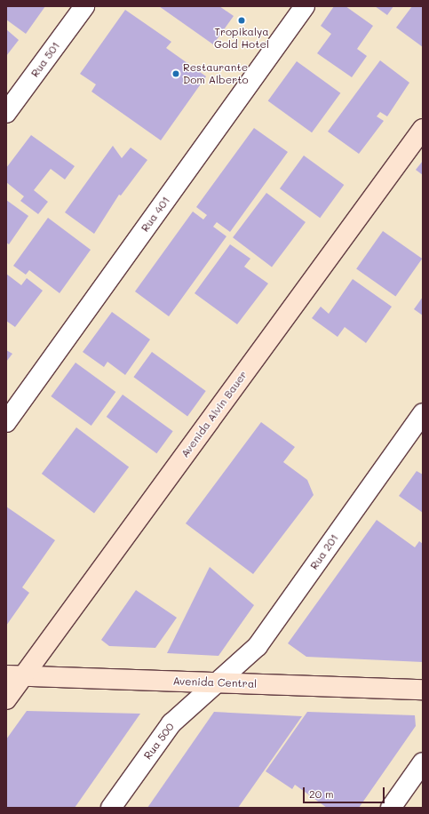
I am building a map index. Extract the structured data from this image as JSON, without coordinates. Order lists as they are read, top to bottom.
{
  "streets": {
    "main road": ["Avenida Alvin Bauer", "Avenida Central"],
    "street": [
      "Rua 501",
      "Rua 401",
      "Rua 201",
      "Rua 500"
    ]
  },
  "crossings": [
    ["Avenida Alvin Bauer", "Avenida Central"],
    ["Rua 201", "Avenida Central"],
    ["Rua 201", "Rua 500"],
    ["Avenida Central", "Rua 500"]
  ],
  "places": ["Tropikalya Gold Hotel", "Restaurante Dom Alberto"],
  "scale_bar": "20 m"
}
